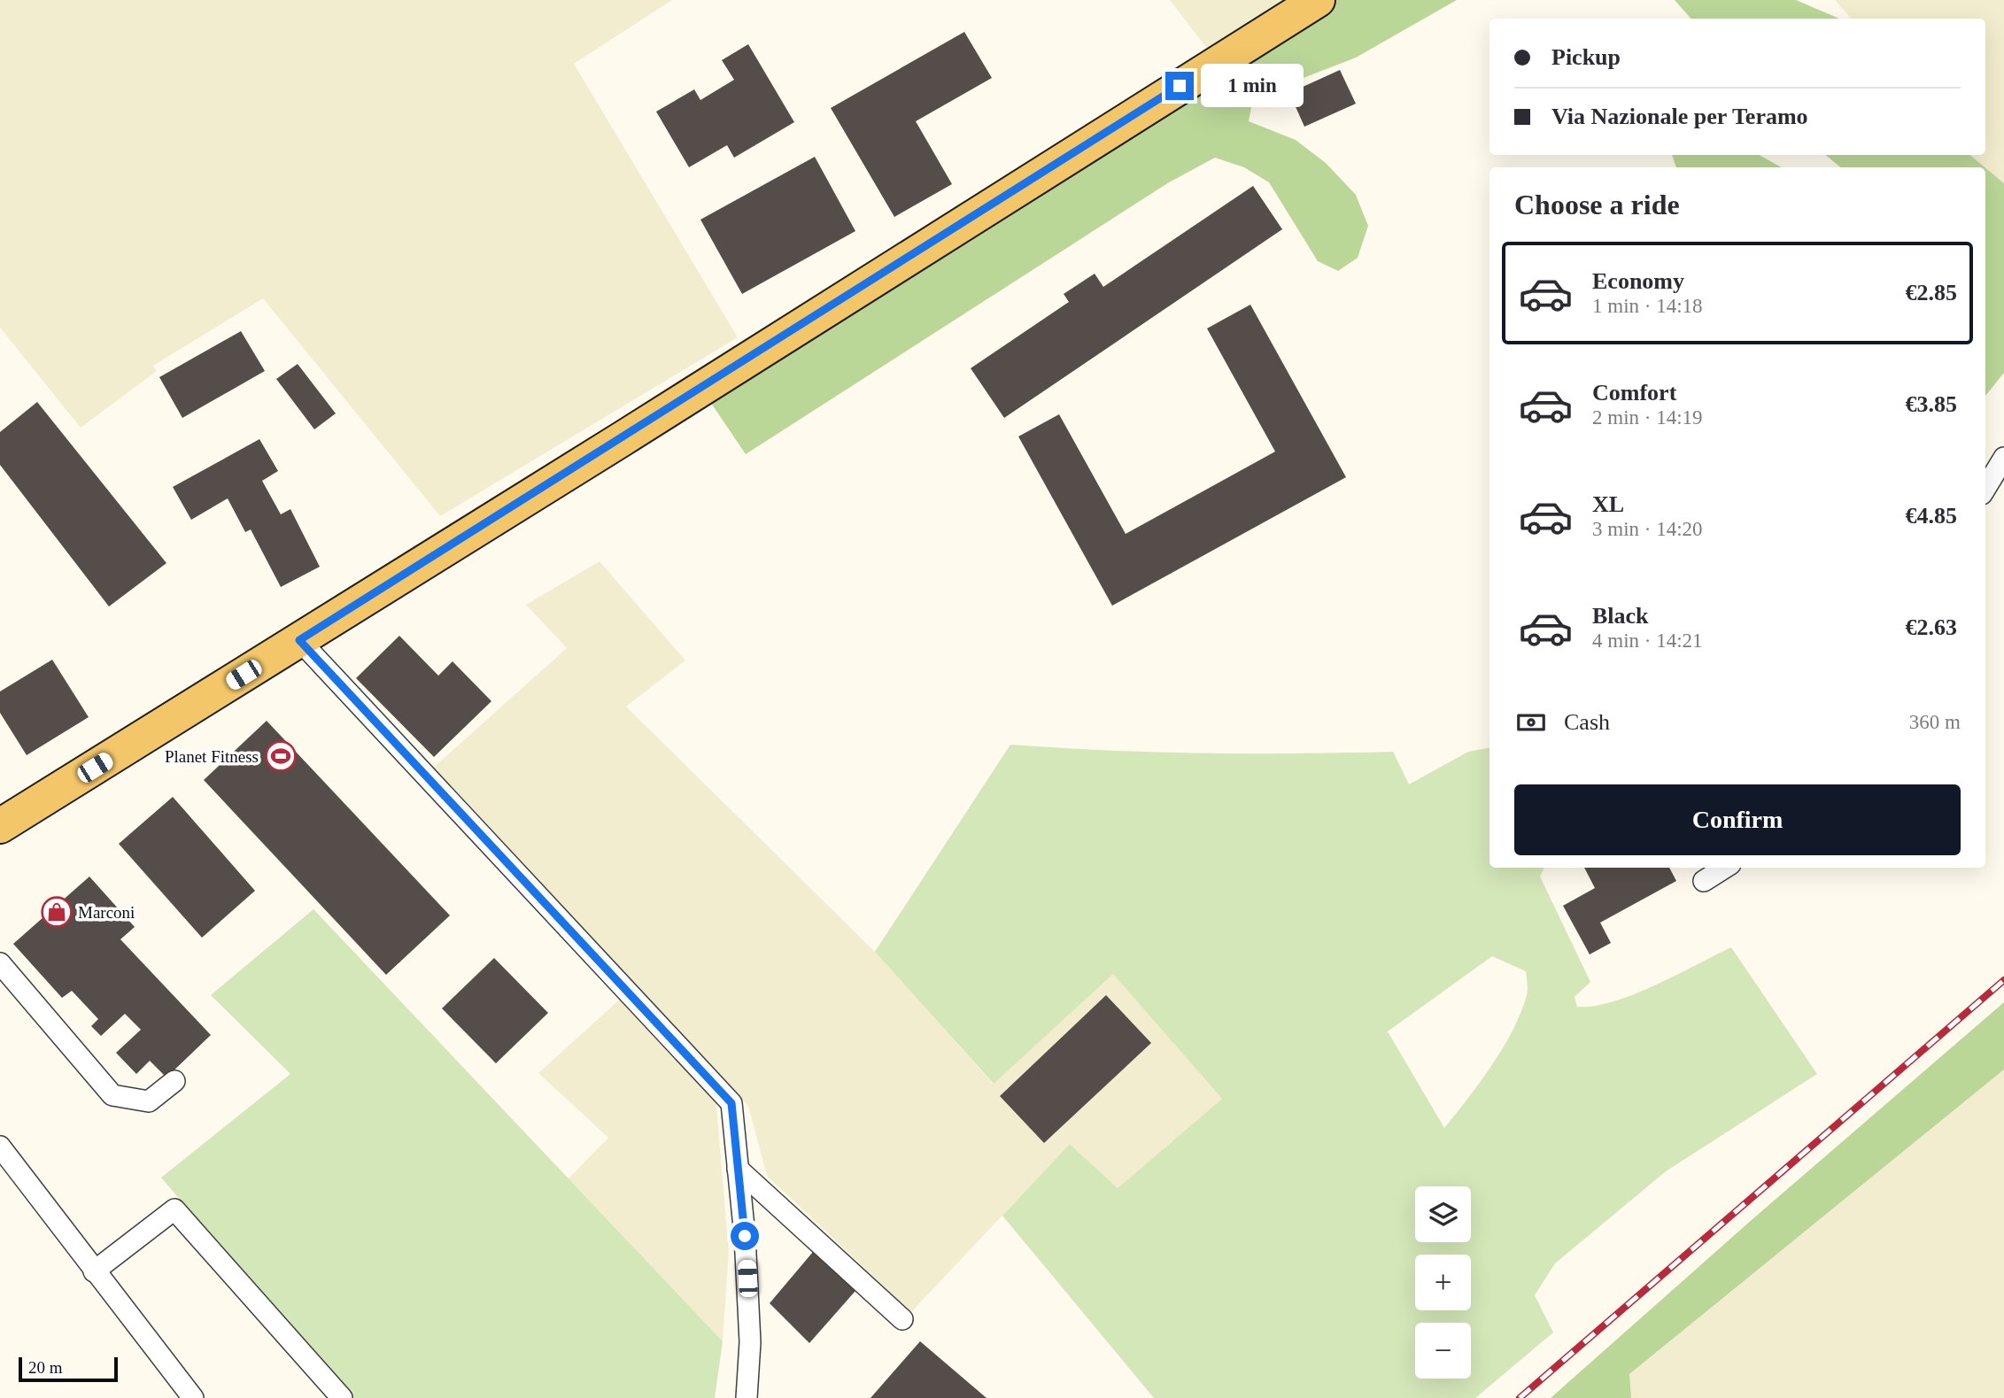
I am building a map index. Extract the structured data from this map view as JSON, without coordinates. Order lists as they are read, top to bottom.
{
  "places": {
    "sports": ["Planet Fitness"],
    "shop": ["Marconi"]
  },
  "scale_bar": "20 m",
  "page": {
    "banner": ["Pickup", "Via Nazionale per Teramo"],
    "bubble": "1 min",
    "heading": "Choose a ride",
    "list": [
      {
        "name": "Economy",
        "note": "1 min · 14:18",
        "value": "€2.85"
      },
      {
        "name": "Comfort",
        "note": "2 min · 14:19",
        "value": "€3.85"
      },
      {
        "name": "XL",
        "note": "3 min · 14:20",
        "value": "€4.85"
      },
      {
        "name": "Black",
        "note": "4 min · 14:21",
        "value": "€2.63"
      }
    ],
    "pay": ["Cash", "360 m"],
    "buttons": "Confirm",
    "map_buttons": ["+", "−"],
    "scale": "20 m"
  }
}
